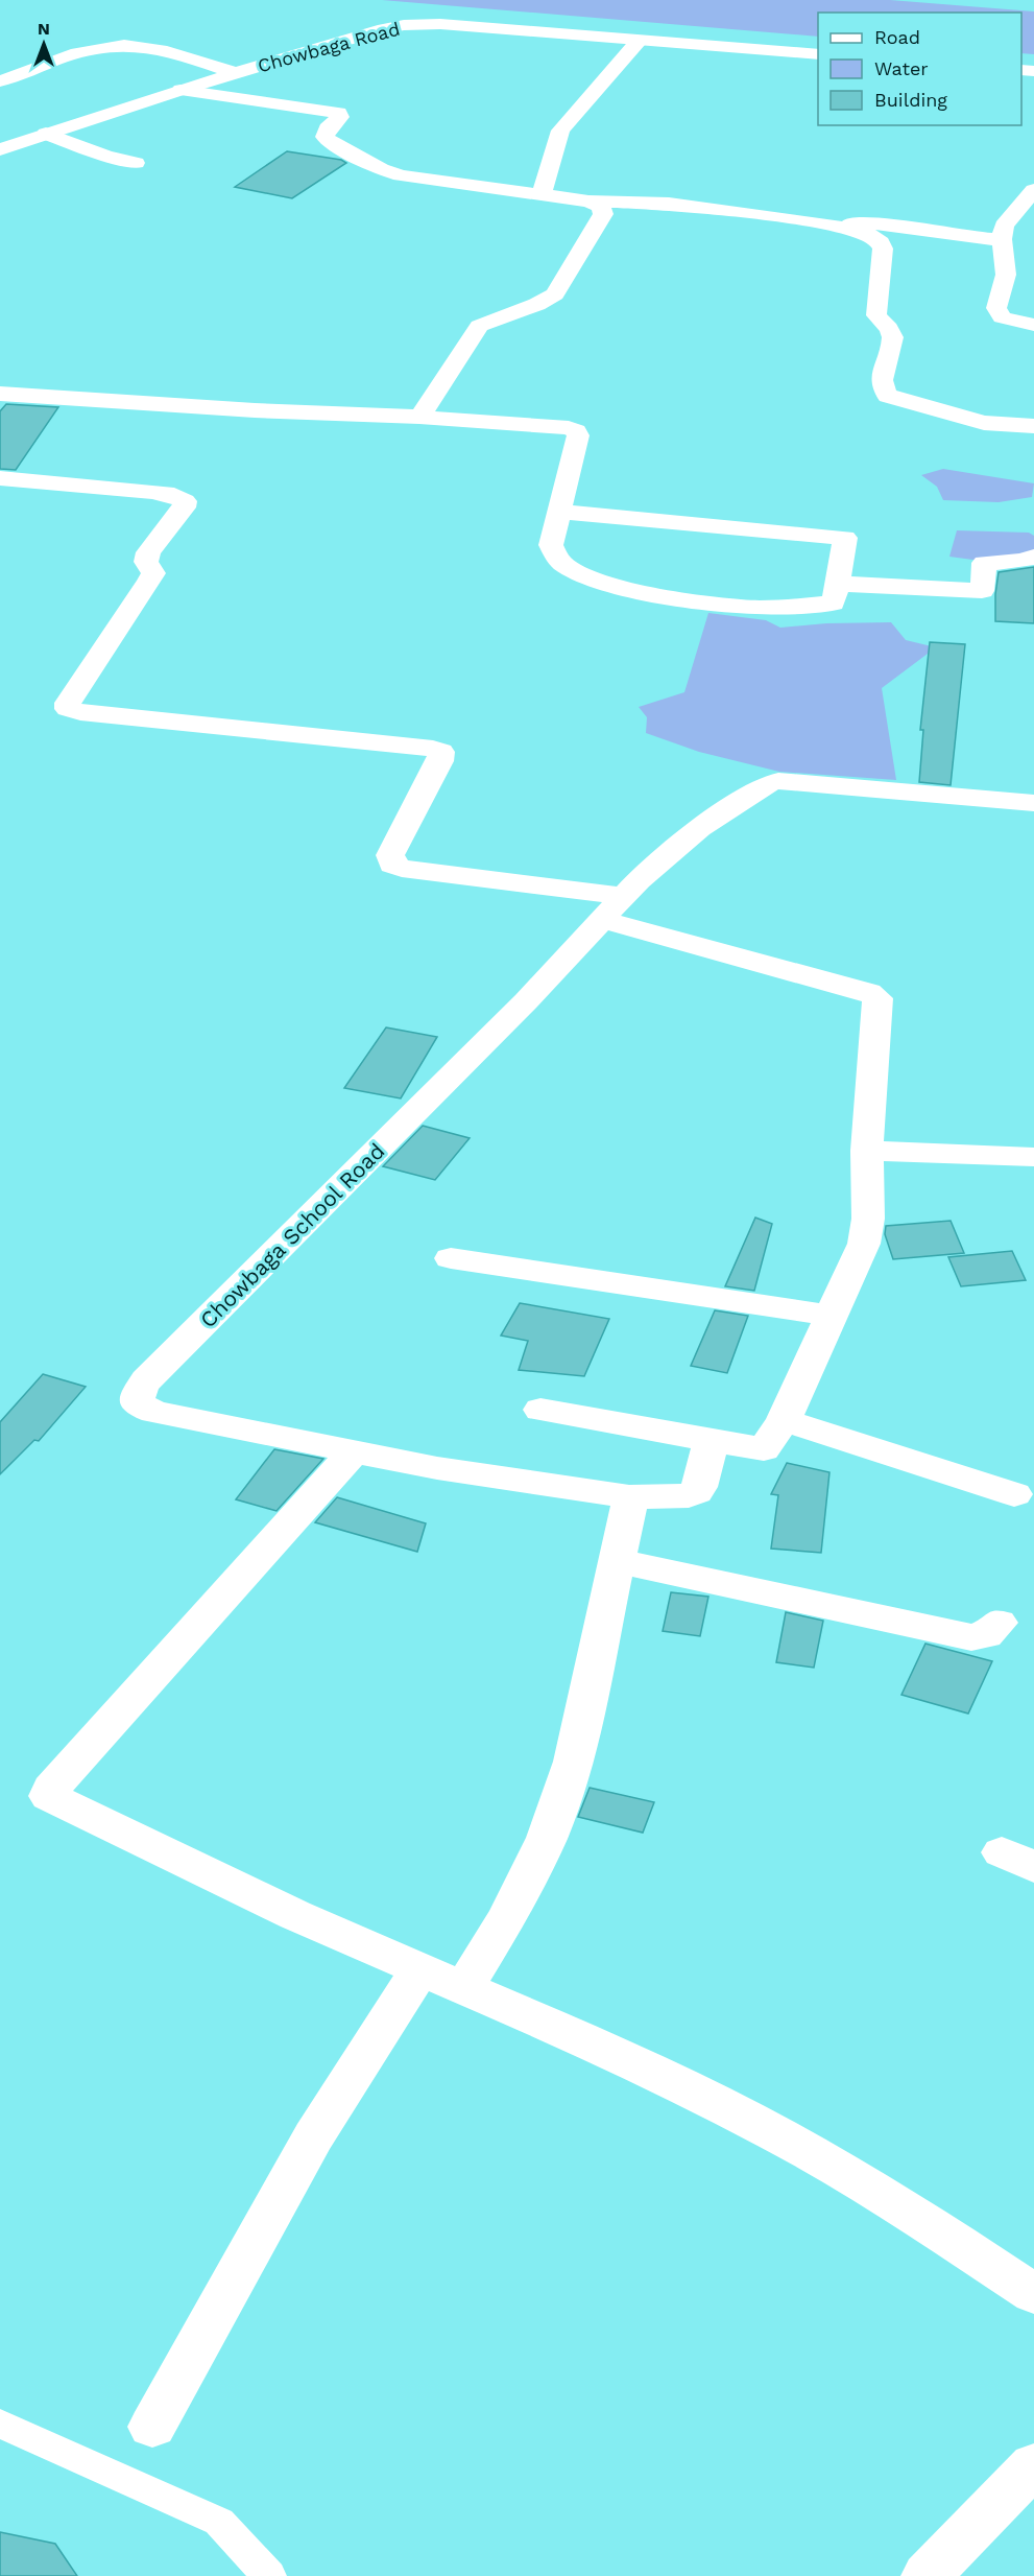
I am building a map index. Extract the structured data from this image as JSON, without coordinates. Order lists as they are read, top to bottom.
{
  "streets": {
    "street": ["Chowbaga Road", "Chowbaga School Road"]
  },
  "legend": ["Road", "Water", "Building"],
  "north": "top"
}
